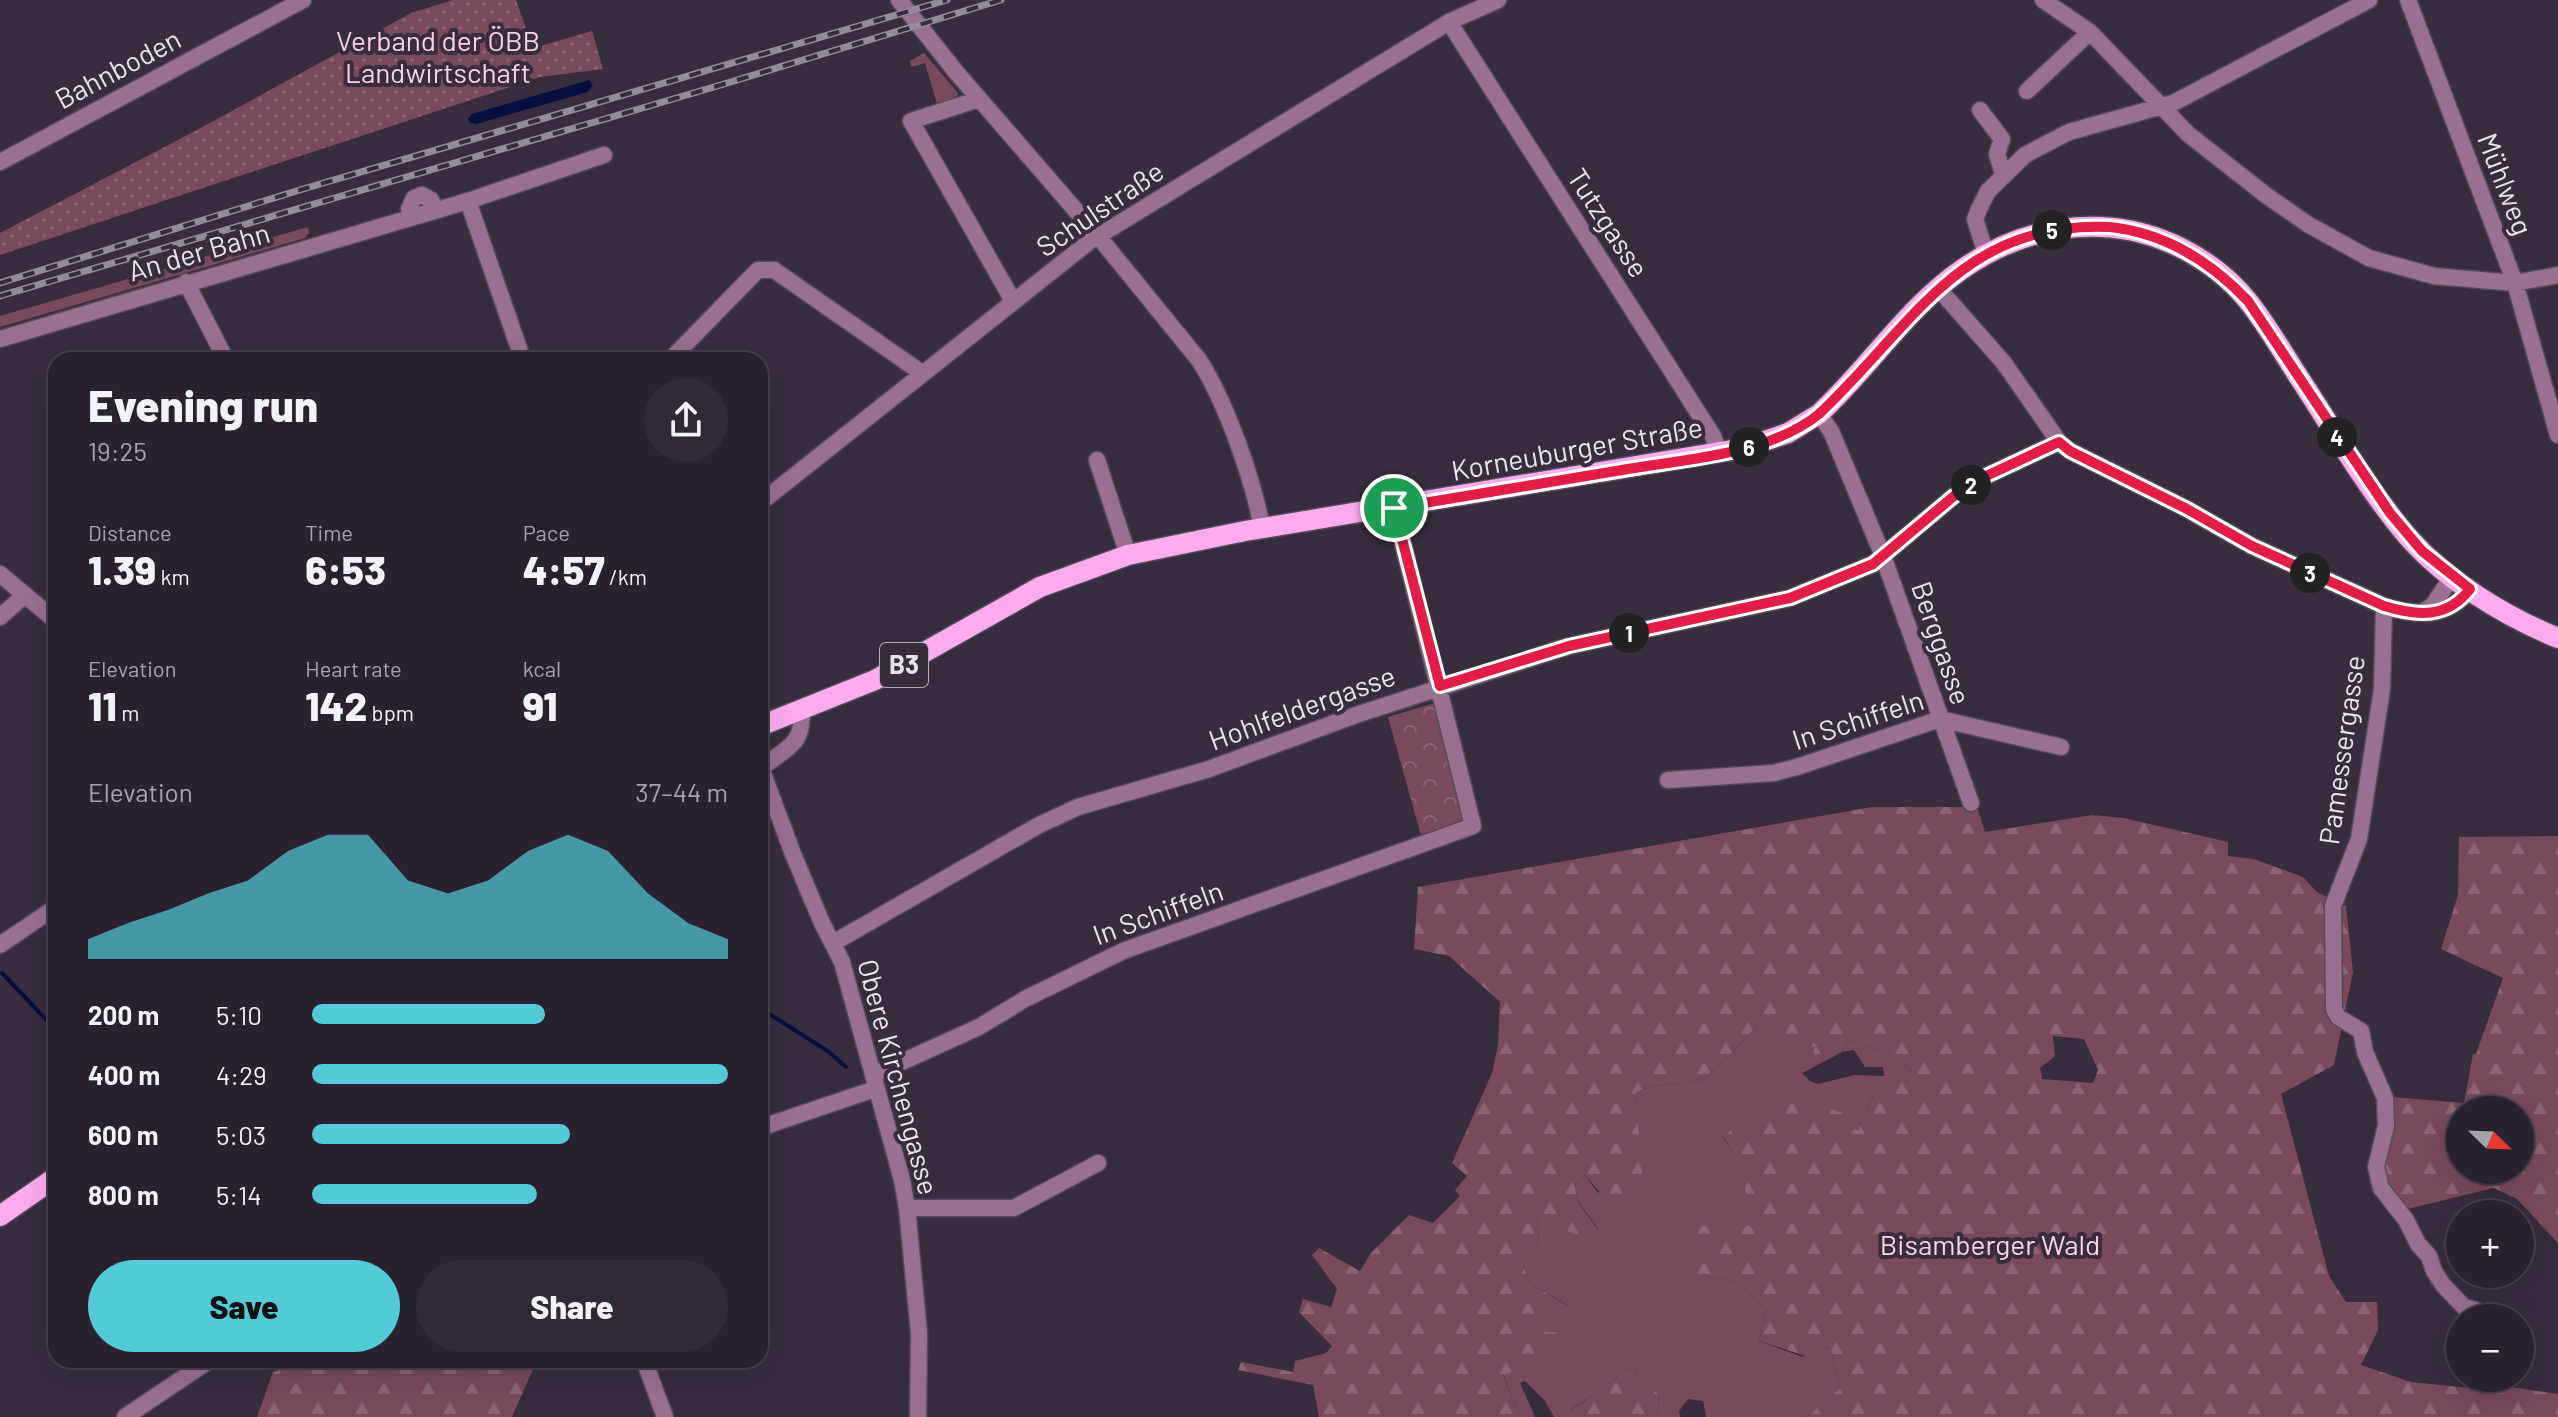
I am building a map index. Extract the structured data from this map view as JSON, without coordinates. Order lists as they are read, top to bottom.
{
  "streets": {
    "main road": ["Korneuburger Straße", "B3"],
    "street": [
      "Bahnboden",
      "Mühlweg",
      "Schulstraße",
      "Tutzgasse",
      "An der Bahn",
      "Berggasse",
      "Hohlfeldergasse",
      "In Schiffeln",
      "Pamessergasse",
      "Obere Kirchengasse"
    ]
  },
  "crossings": [
    ["Schulstraße", "Tutzgasse"],
    ["Tutzgasse", "Korneuburger Straße"],
    ["Korneuburger Straße", "Berggasse"],
    ["Korneuburger Straße", "B3"],
    ["Berggasse", "Hohlfeldergasse"],
    ["Berggasse", "In Schiffeln"],
    ["Hohlfeldergasse", "In Schiffeln"],
    ["Hohlfeldergasse", "Obere Kirchengasse"],
    ["In Schiffeln", "Obere Kirchengasse"]
  ],
  "parks": ["Verband der ÖBB Landwirtschaft", "Bisamberger Wald"],
  "north": "bottom right",
  "page": {
    "pins": [
      "5",
      "4",
      "6",
      "2",
      "3",
      "1"
    ],
    "heading": ["Evening run", "19:25"],
    "stats": [
      ["Distance", "1.39 km"],
      ["Time", "6:53"],
      ["Pace", "4:57 /km"],
      ["Elevation", "11 m"],
      ["Heart rate", "142 bpm"],
      ["kcal", "91"]
    ],
    "chart": ["Elevation", "37–44 m"],
    "list": [
      {
        "name": "200 m",
        "note": "5:10"
      },
      {
        "name": "400 m",
        "note": "4:29"
      },
      {
        "name": "600 m",
        "note": "5:03"
      },
      {
        "name": "800 m",
        "note": "5:14"
      }
    ],
    "map_buttons": ["+", "−"],
    "buttons": ["Save", "Share"]
  }
}
